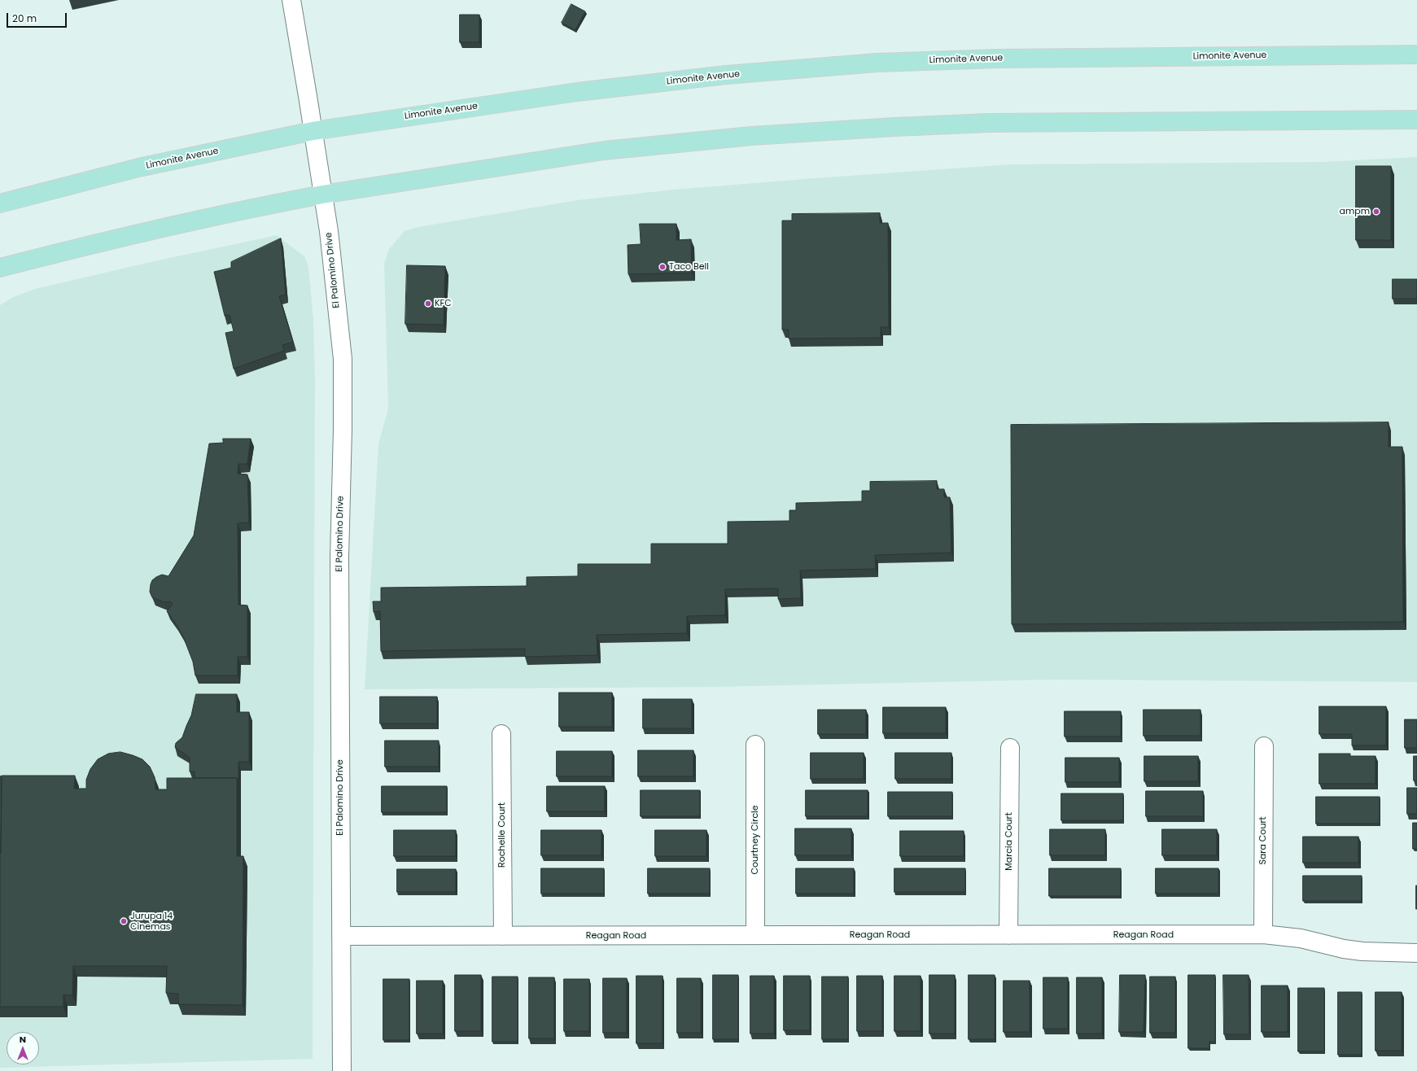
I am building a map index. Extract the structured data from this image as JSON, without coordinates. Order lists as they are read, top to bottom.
{
  "streets": {
    "main road": ["Limonite Avenue"],
    "street": [
      "El Palomino Drive",
      "Rochelle Court",
      "Courtney Circle",
      "Sara Court",
      "Marcia Court",
      "Reagan Road"
    ]
  },
  "crossings": [
    ["Limonite Avenue", "El Palomino Drive"],
    ["El Palomino Drive", "Reagan Road"],
    ["Rochelle Court", "Reagan Road"],
    ["Courtney Circle", "Reagan Road"],
    ["Sara Court", "Reagan Road"],
    ["Marcia Court", "Reagan Road"]
  ],
  "places": [
    "ampm",
    "Taco Bell",
    "KFC",
    "Jurupa 14 Cinemas"
  ],
  "scale_bar": "20 m",
  "north": "top"
}
